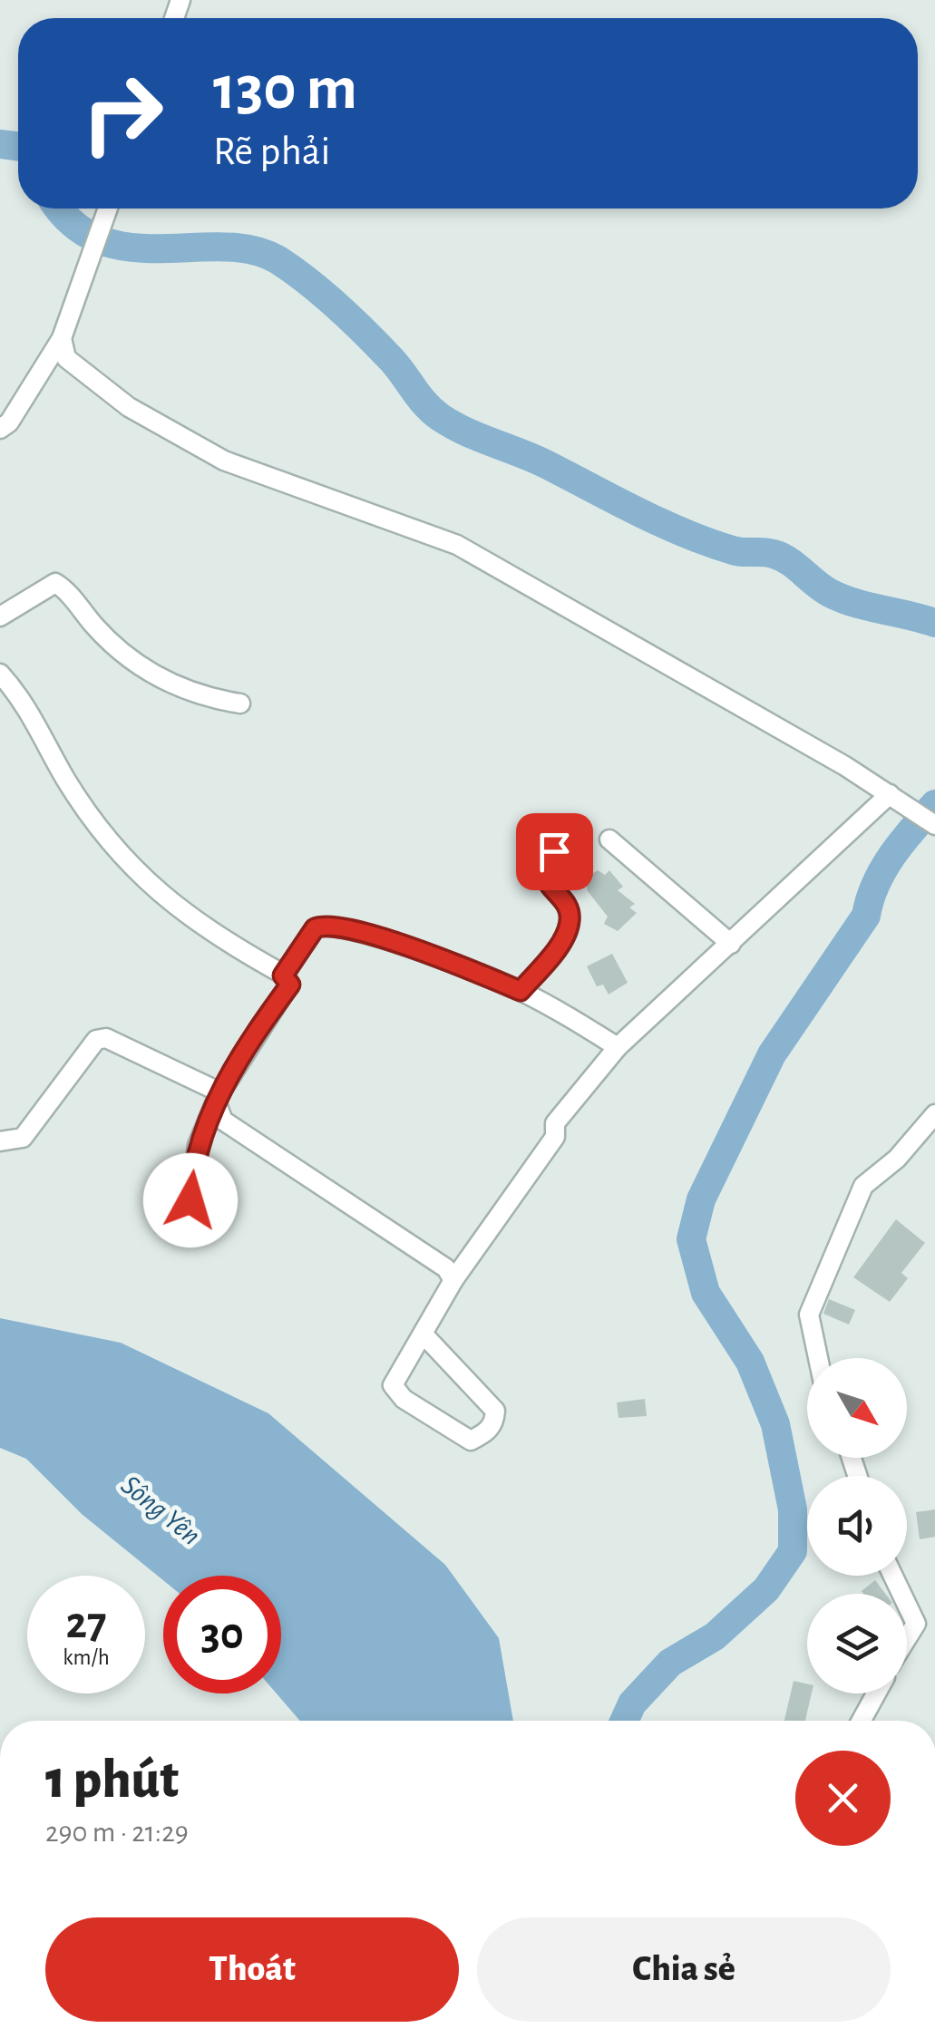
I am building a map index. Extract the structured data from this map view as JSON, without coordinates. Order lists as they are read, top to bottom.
{
  "water": ["Sông Yên"],
  "north": "bottom right",
  "page": {
    "turn": ["130 m", "Rẽ phải"],
    "speed": "27 km/h",
    "limit": "30",
    "heading": ["1 phút", "290 m · 21:29"],
    "buttons": ["Thoát", "Chia sẻ"]
  }
}
